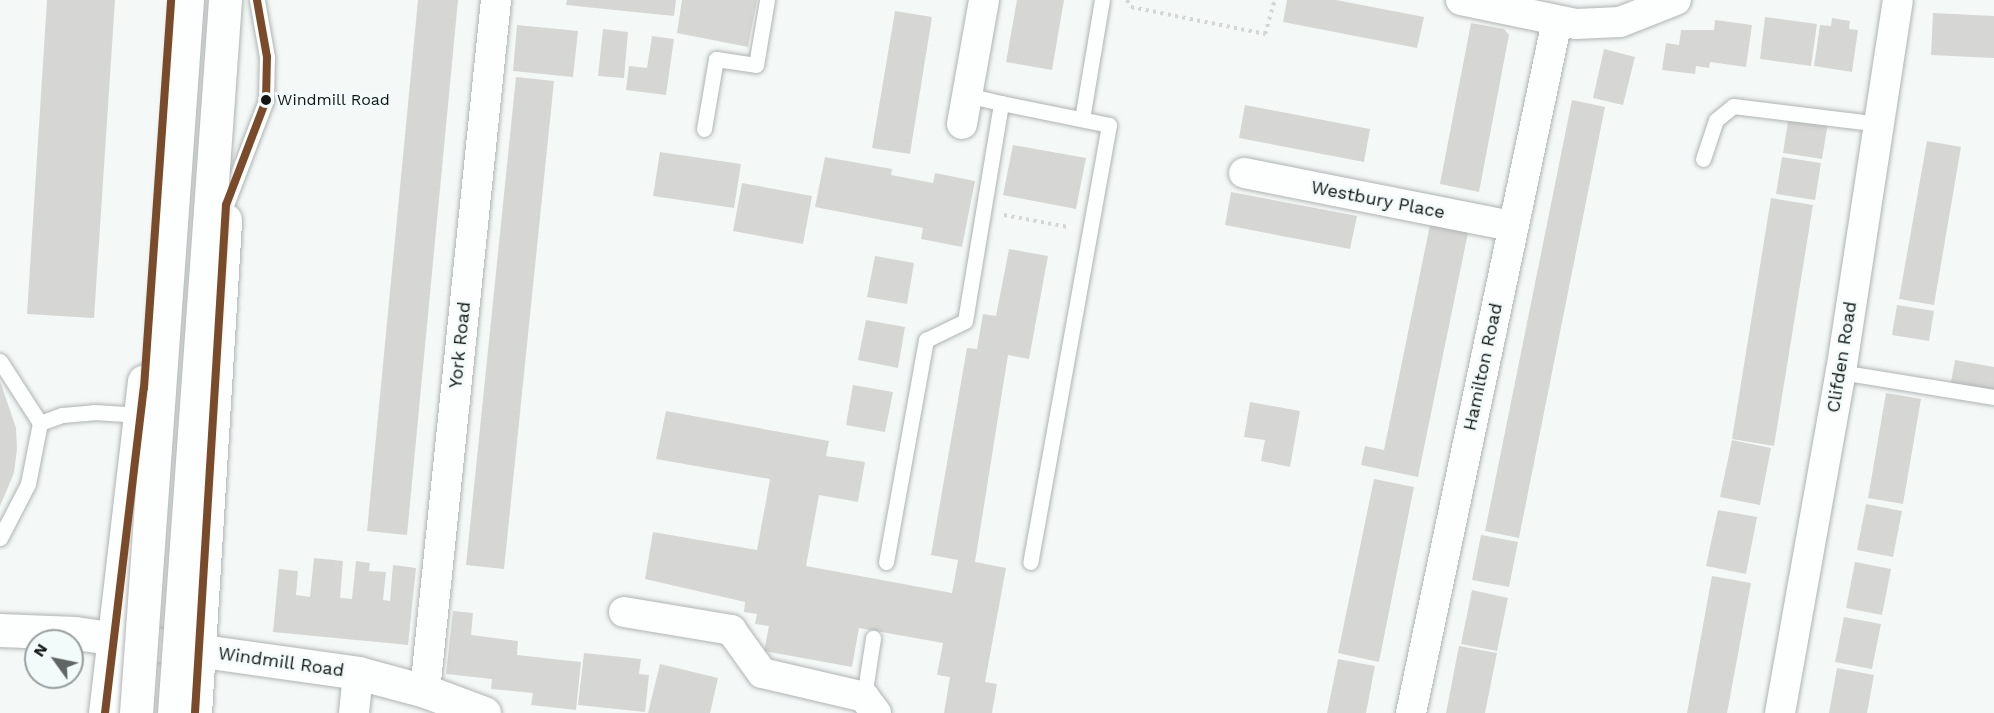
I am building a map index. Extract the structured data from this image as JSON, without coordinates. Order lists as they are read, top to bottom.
{
  "streets": {
    "main road": ["Windmill Road"],
    "street": [
      "Westbury Place",
      "York Road",
      "Clifden Road",
      "Hamilton Road"
    ]
  },
  "crossings": [
    ["Westbury Place", "Hamilton Road"],
    ["York Road", "Windmill Road"]
  ],
  "places": ["Windmill Road"],
  "north": "top left"
}
